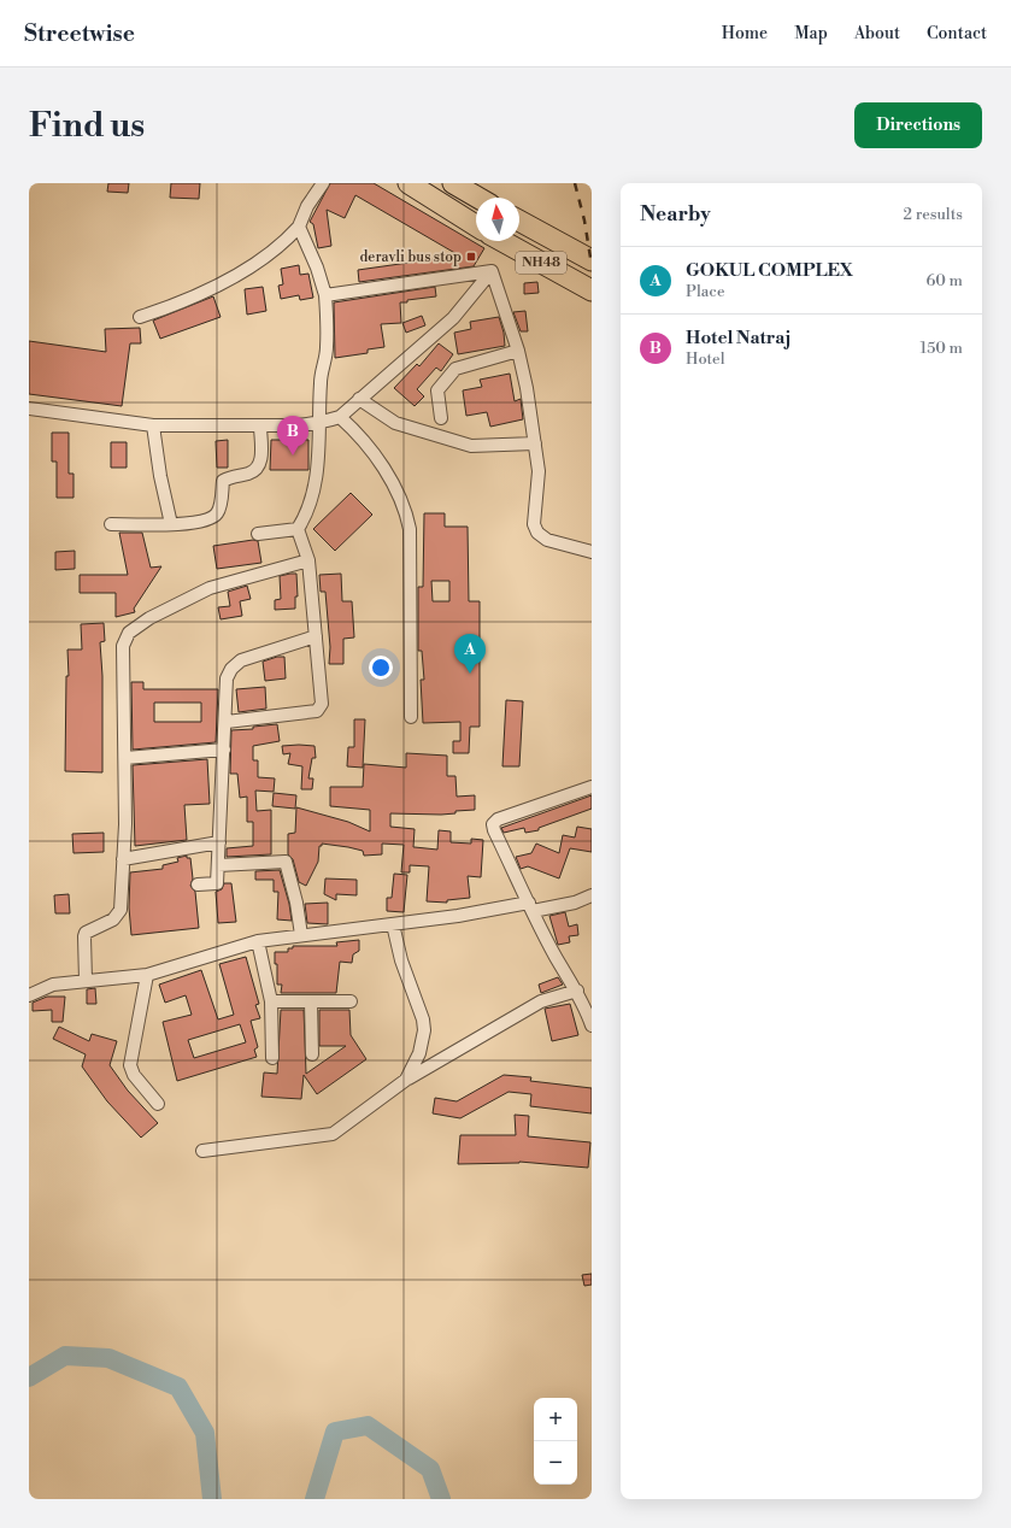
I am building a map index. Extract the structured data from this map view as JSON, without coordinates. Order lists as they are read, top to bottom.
{
  "streets": {
    "highway": ["NH48"]
  },
  "places": {
    "transit": ["deravli bus stop"]
  },
  "north": "top",
  "page": {
    "header": "Streetwise",
    "nav": [
      "Home",
      "Map",
      "About",
      "Contact"
    ],
    "buttons": "Directions",
    "title": "Find us",
    "heading": ["Nearby", "2 results"],
    "list": [
      {
        "mark": "A",
        "name": "GOKUL COMPLEX",
        "note": "Place",
        "value": "60 m"
      },
      {
        "mark": "B",
        "name": "Hotel Natraj",
        "note": "Hotel",
        "value": "150 m"
      }
    ],
    "pins": ["B", "A"],
    "map_buttons": ["+", "−"]
  }
}
